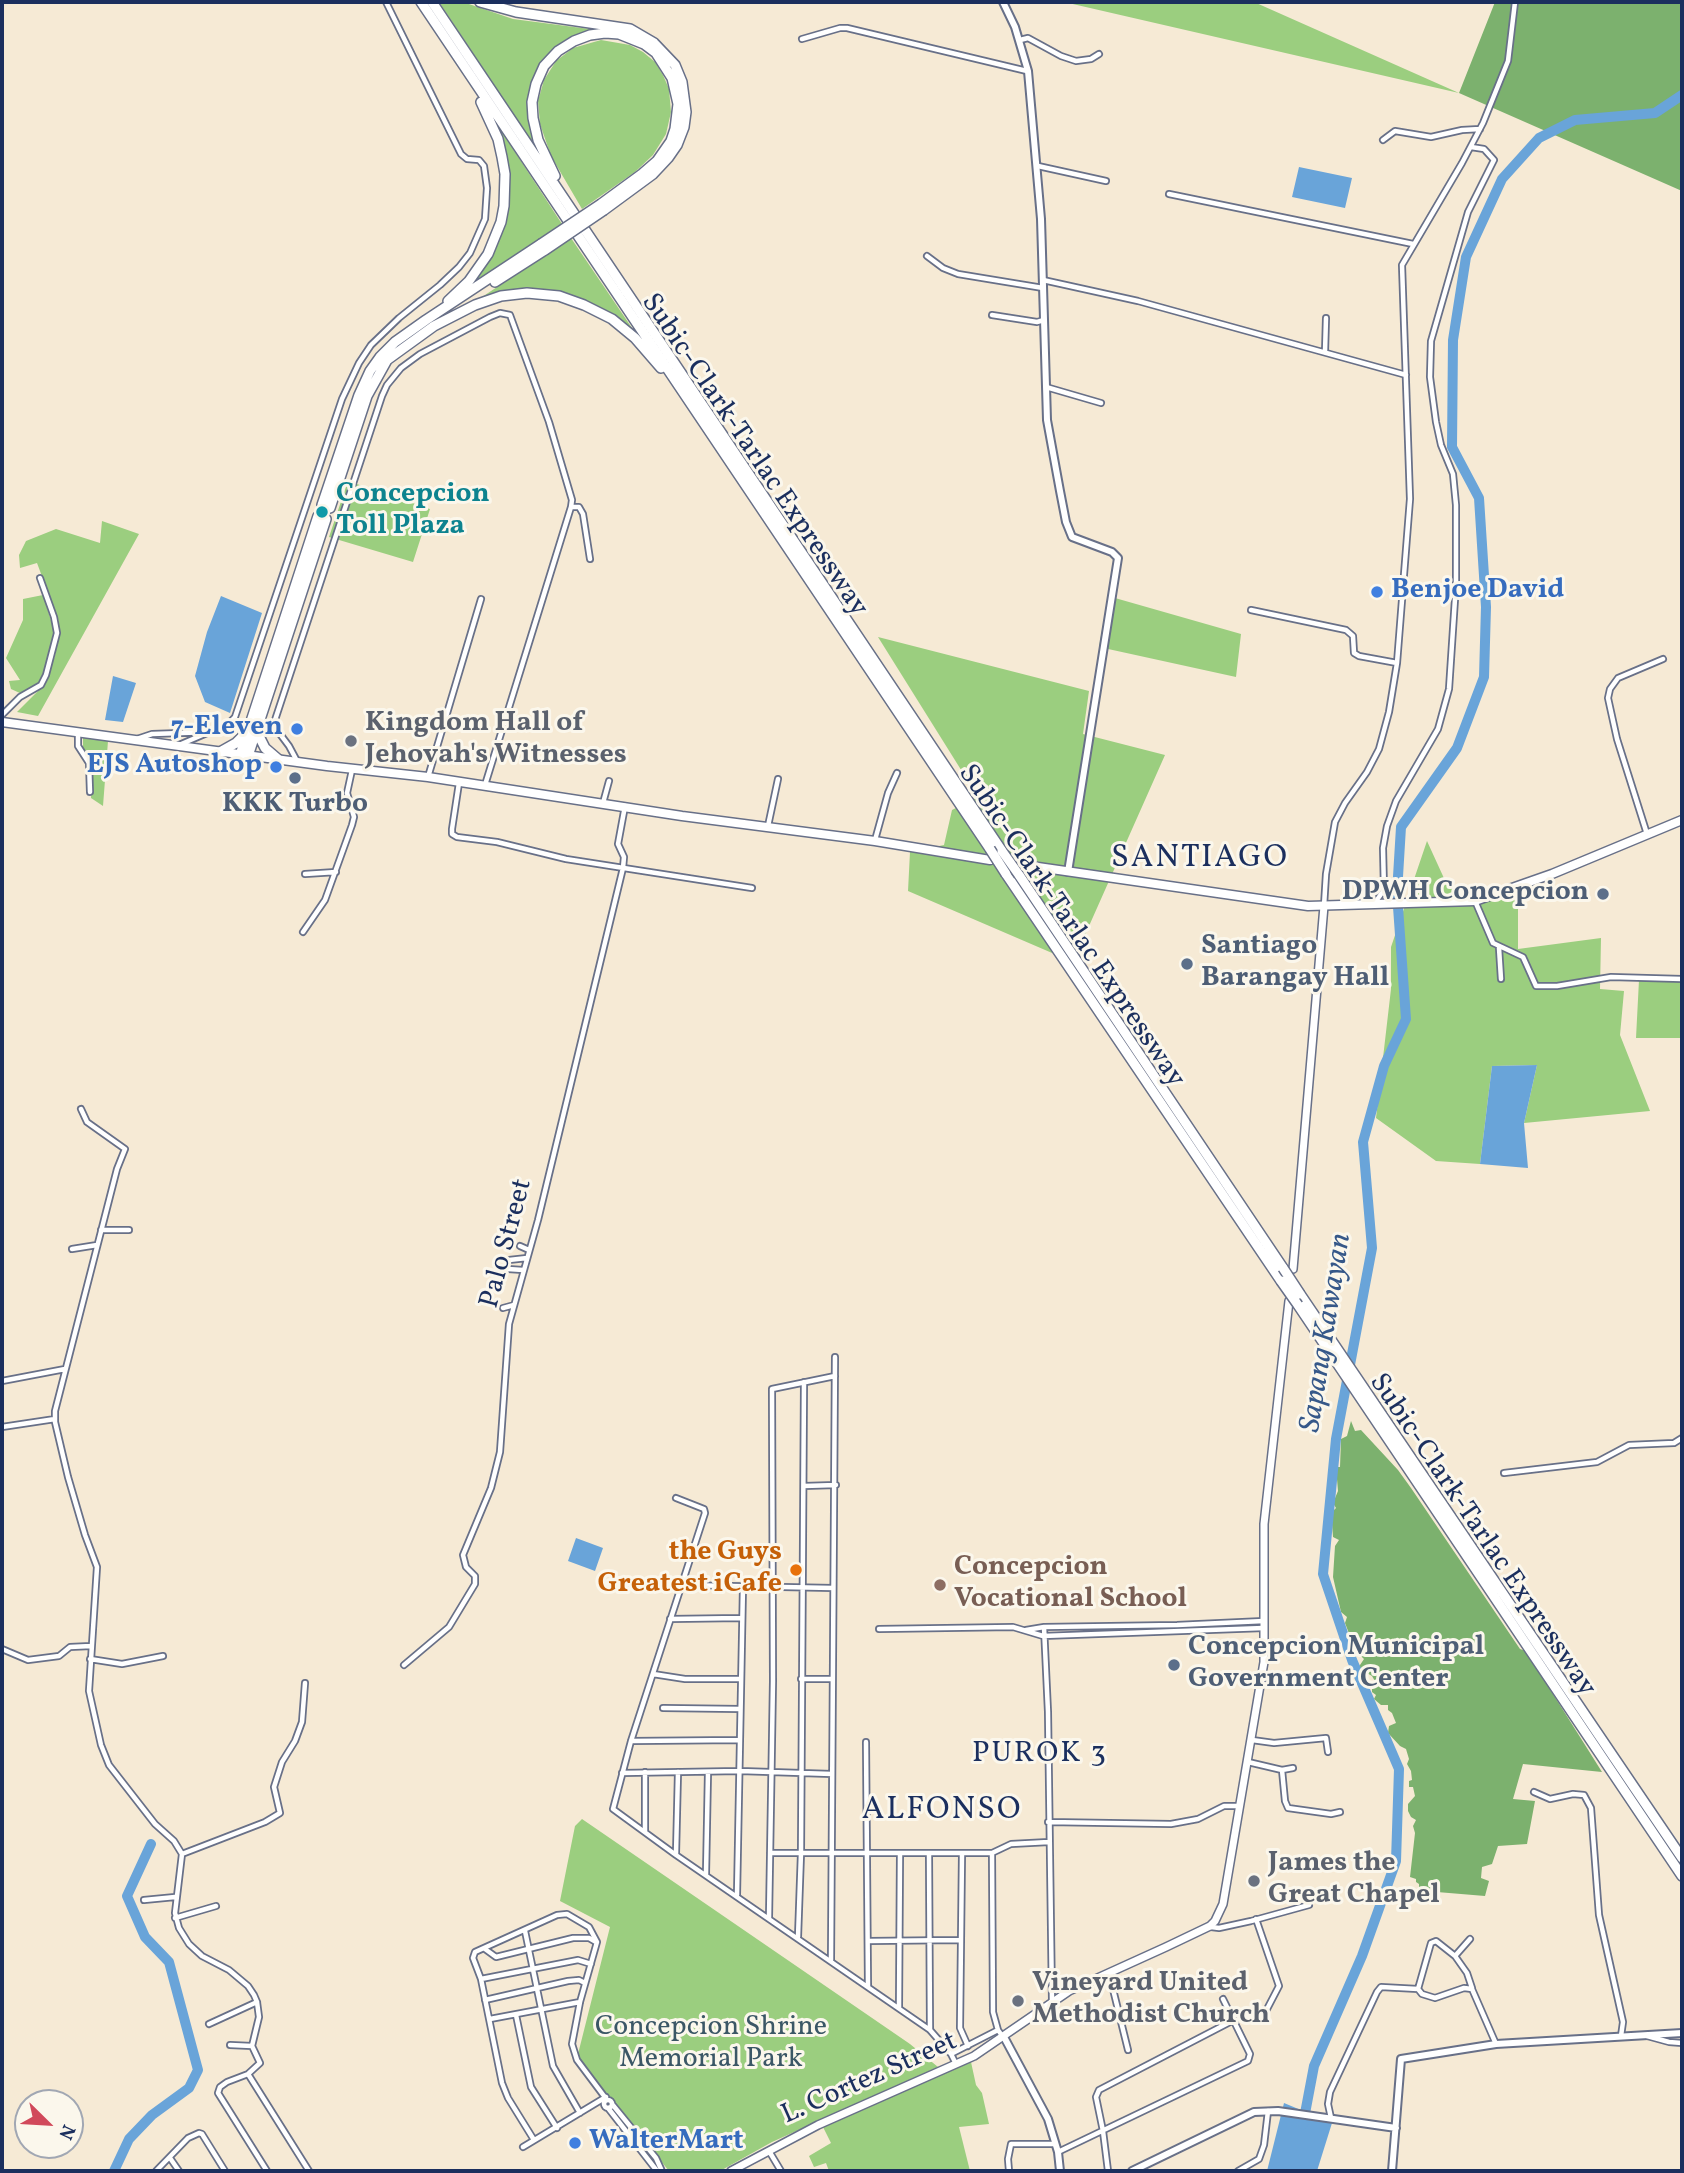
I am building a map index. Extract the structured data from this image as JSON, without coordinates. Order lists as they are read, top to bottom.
{
  "streets": {
    "highway": ["Subic-Clark-Tarlac Expressway"],
    "main road": ["L. Cortez Street"],
    "street": ["Palo Street"]
  },
  "districts": ["SANTIAGO", "PUROK 3", "ALFONSO"],
  "water": ["Sapang Kawayan"],
  "parks": ["Concepcion Shrine Memorial Park"],
  "places": [
    "Concepcion Toll Plaza",
    "Benjoe David",
    "7-Eleven",
    "Kingdom Hall of Jehovah's Witnesses",
    "EJS Autoshop",
    "KKK Turbo",
    "DPWH Concepcion",
    "Santiago Barangay Hall",
    "the Guys Greatest iCafe",
    "Concepcion Vocational School",
    "Concepcion Municipal Government Center",
    "James the Great Chapel",
    "Vineyard United Methodist Church",
    "WalterMart"
  ],
  "north": "bottom right"
}
